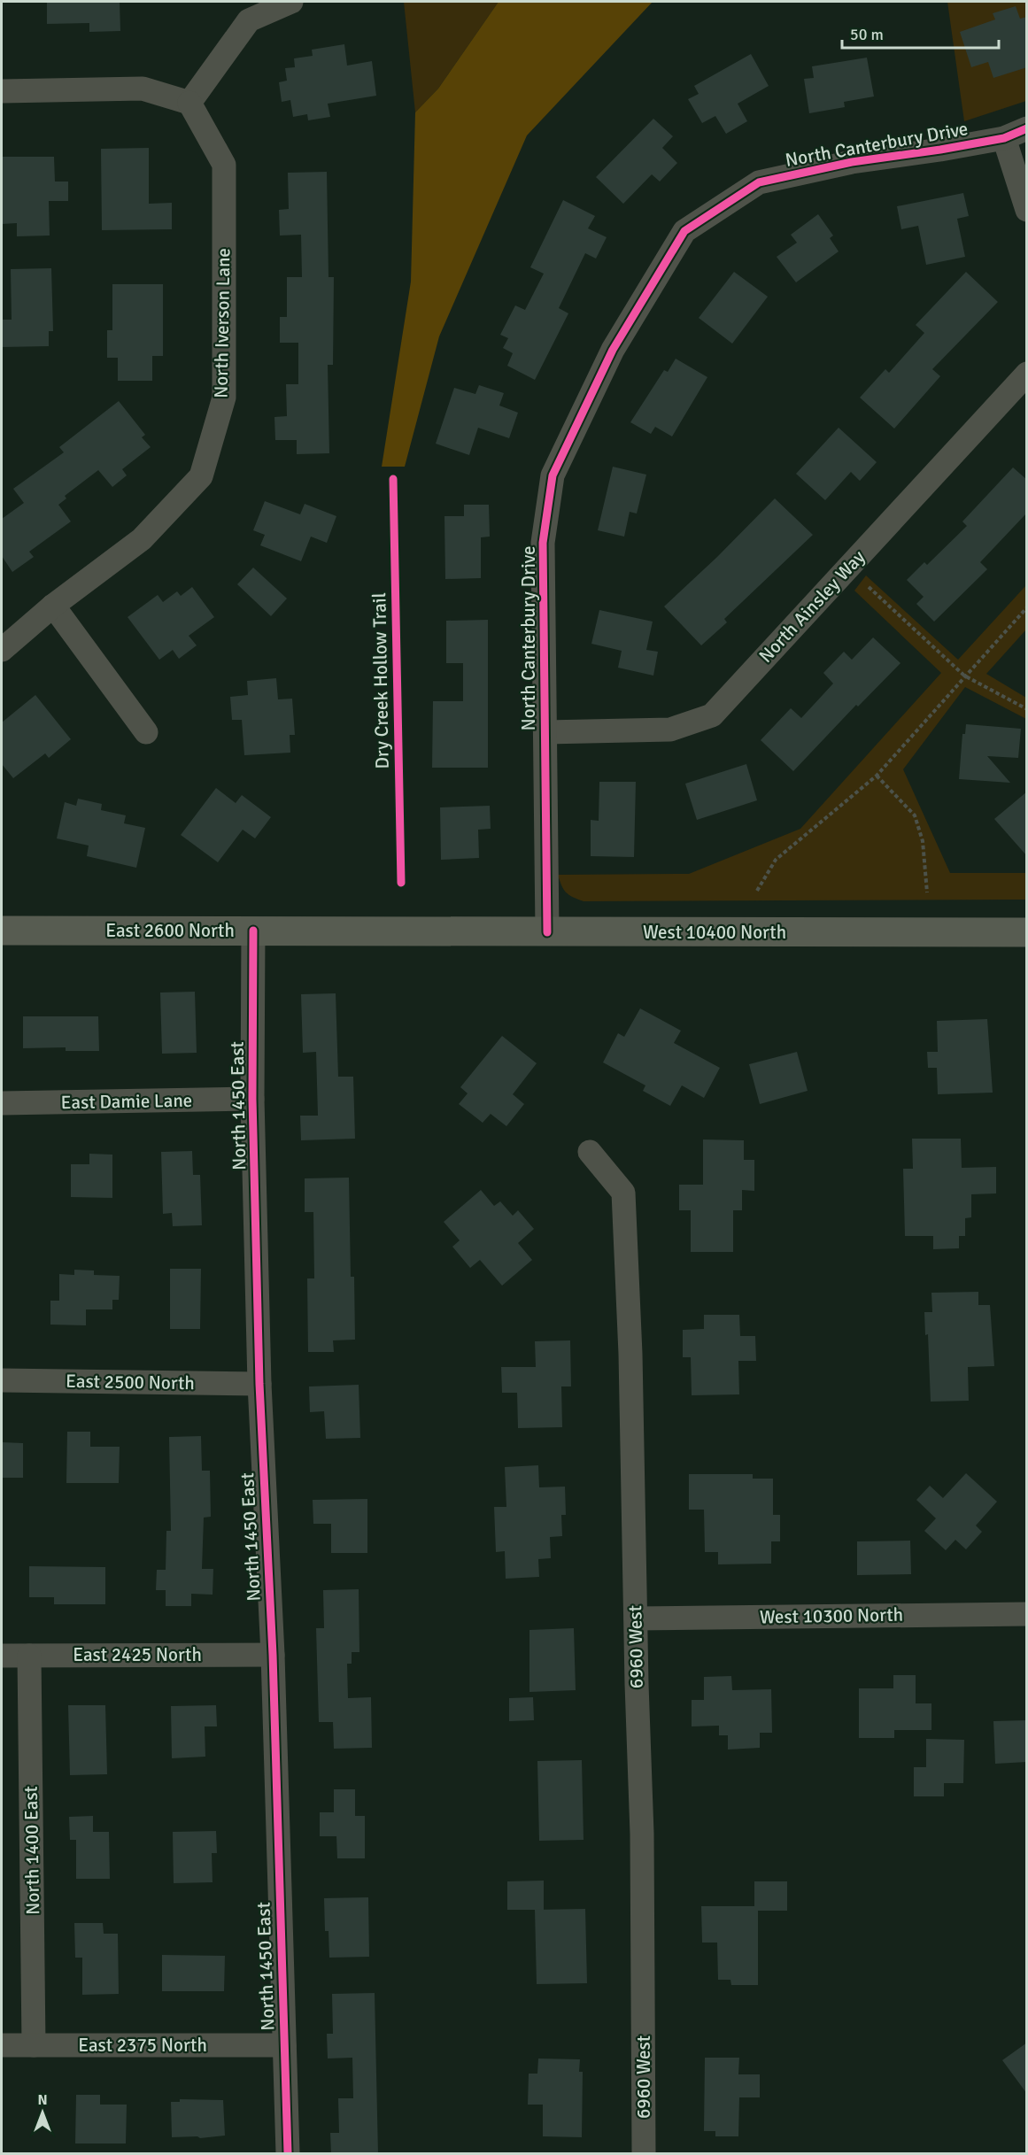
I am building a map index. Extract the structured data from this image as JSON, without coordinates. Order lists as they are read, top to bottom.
{
  "streets": {
    "street": [
      "North Canterbury Drive",
      "North Iverson Lane",
      "North Ainsley Way",
      "East 2600 North",
      "West 10400 North",
      "East Damie Lane",
      "North 1450 East",
      "East 2500 North",
      "West 10300 North",
      "6960 West",
      "East 2425 North",
      "North 1400 East",
      "East 2375 North"
    ],
    "cycle path": ["Dry Creek Hollow Trail"]
  },
  "crossings": [
    ["North Canterbury Drive", "North Ainsley Way"],
    ["North Canterbury Drive", "West 10400 North"],
    ["East 2600 North", "West 10400 North"],
    ["East 2600 North", "North 1450 East"],
    ["East Damie Lane", "North 1450 East"],
    ["North 1450 East", "East 2500 North"],
    ["North 1450 East", "East 2425 North"],
    ["North 1450 East", "East 2375 North"],
    ["West 10300 North", "6960 West"],
    ["East 2425 North", "North 1400 East"],
    ["North 1400 East", "East 2375 North"]
  ],
  "scale_bar": "50 m",
  "north": "top"
}
